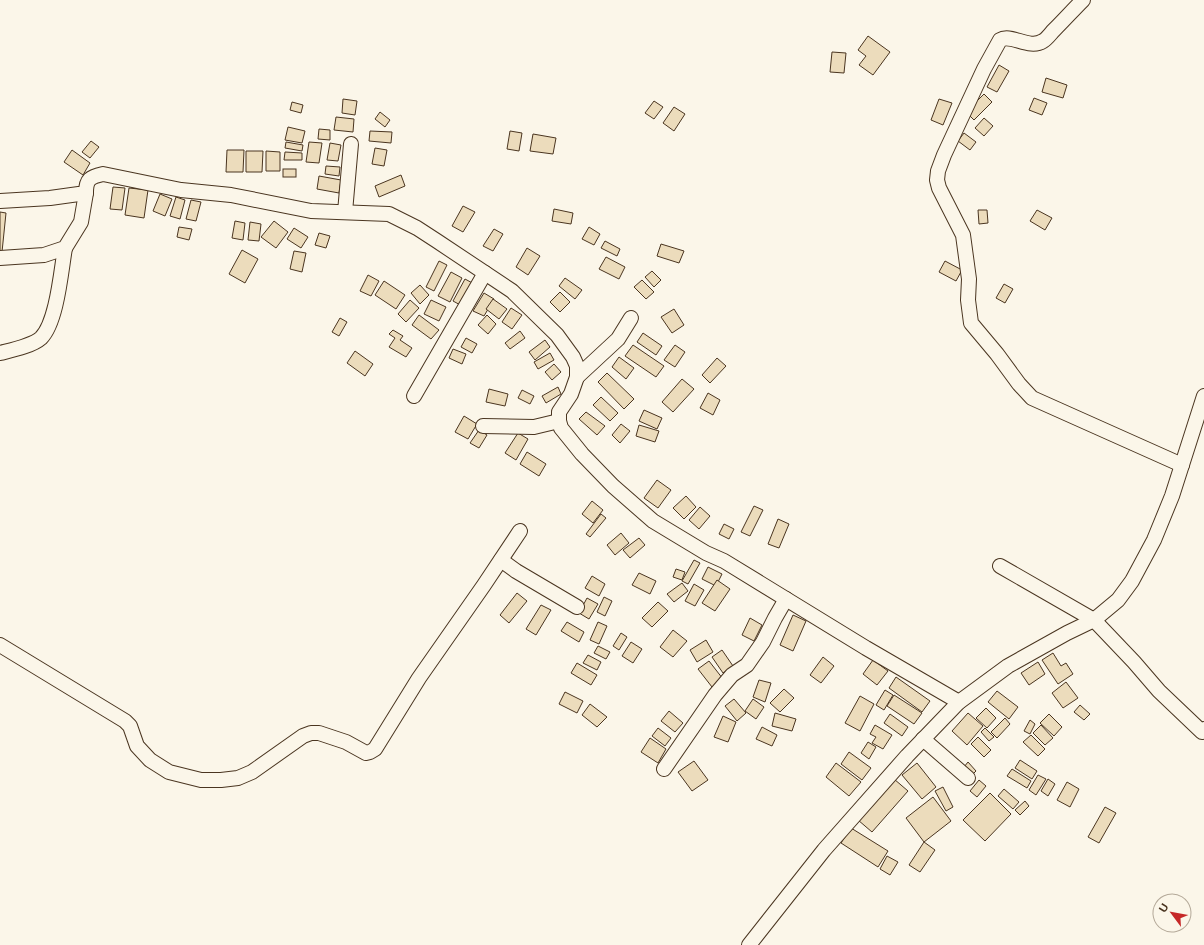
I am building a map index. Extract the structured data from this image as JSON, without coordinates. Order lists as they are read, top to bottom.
{
  "north": "top left"
}
